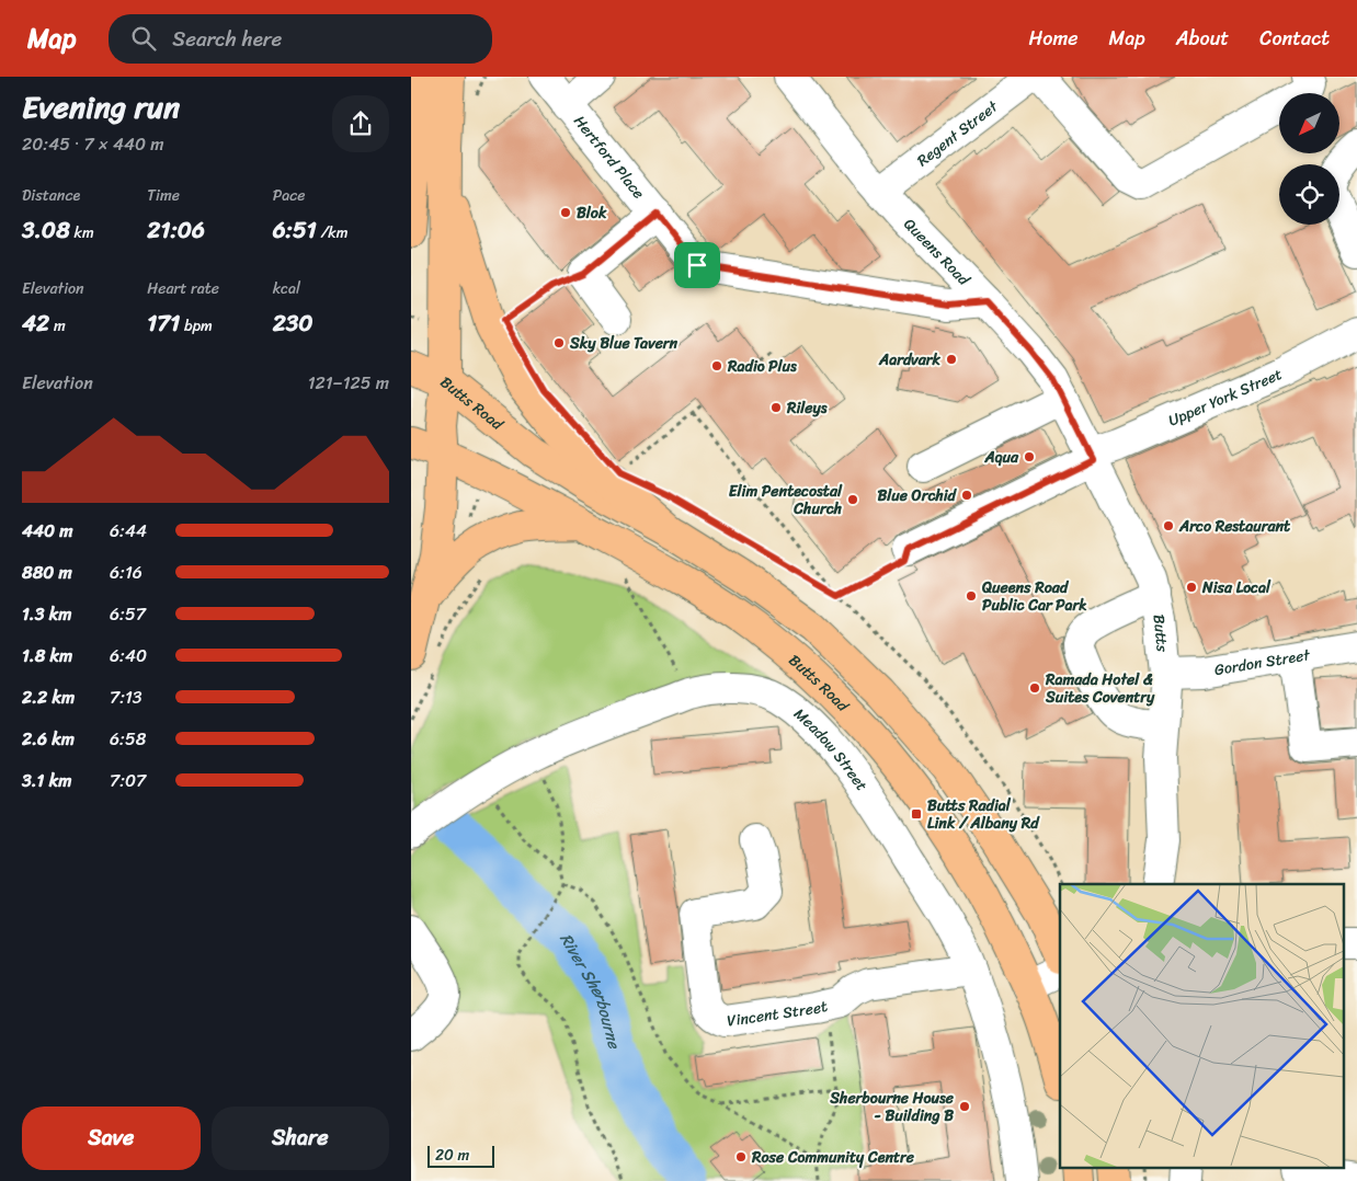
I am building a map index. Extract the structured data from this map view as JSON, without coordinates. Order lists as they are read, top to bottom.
{
  "streets": {
    "main road": ["Butts Road"],
    "street": [
      "Regent Street",
      "Hertford Place",
      "Queens Road",
      "Upper York Street",
      "Butts",
      "Gordon Street",
      "Meadow Street",
      "Vincent Street"
    ]
  },
  "crossings": [
    ["Regent Street", "Queens Road"],
    ["Hertford Place", "Queens Road"],
    ["Queens Road", "Upper York Street"],
    ["Queens Road", "Butts"],
    ["Upper York Street", "Butts"],
    ["Butts", "Gordon Street"],
    ["Meadow Street", "Vincent Street"]
  ],
  "water": ["River Sherbourne"],
  "places": {
    "other": [
      "Blok",
      "Sky Blue Tavern",
      "Aardvark",
      "Radio Plus",
      "Rileys",
      "Aqua",
      "Blue Orchid",
      "Elim Pentecostal Church",
      "Arco Restaurant",
      "Nisa Local",
      "Queens Road Public Car Park",
      "Ramada Hotel & Suites Coventry",
      "Sherbourne House - Building B",
      "Rose Community Centre"
    ],
    "transit": ["Butts Radial Link / Albany Rd"]
  },
  "scale_bar": "20 m",
  "north": "bottom left",
  "page": {
    "header": "Map",
    "search": "Search here",
    "nav": [
      "Home",
      "Map",
      "About",
      "Contact"
    ],
    "heading": ["Evening run", "20:45 · 7 × 440 m"],
    "stats": [
      ["Distance", "3.08 km"],
      ["Time", "21:06"],
      ["Pace", "6:51 /km"],
      ["Elevation", "42 m"],
      ["Heart rate", "171 bpm"],
      ["kcal", "230"]
    ],
    "chart": ["Elevation", "121–125 m"],
    "list": [
      {
        "name": "440 m",
        "note": "6:44"
      },
      {
        "name": "880 m",
        "note": "6:16"
      },
      {
        "name": "1.3 km",
        "note": "6:57"
      },
      {
        "name": "1.8 km",
        "note": "6:40"
      },
      {
        "name": "2.2 km",
        "note": "7:13"
      },
      {
        "name": "2.6 km",
        "note": "6:58"
      },
      {
        "name": "3.1 km",
        "note": "7:07"
      }
    ],
    "buttons": ["Save", "Share"],
    "scale": "20 m"
  }
}
